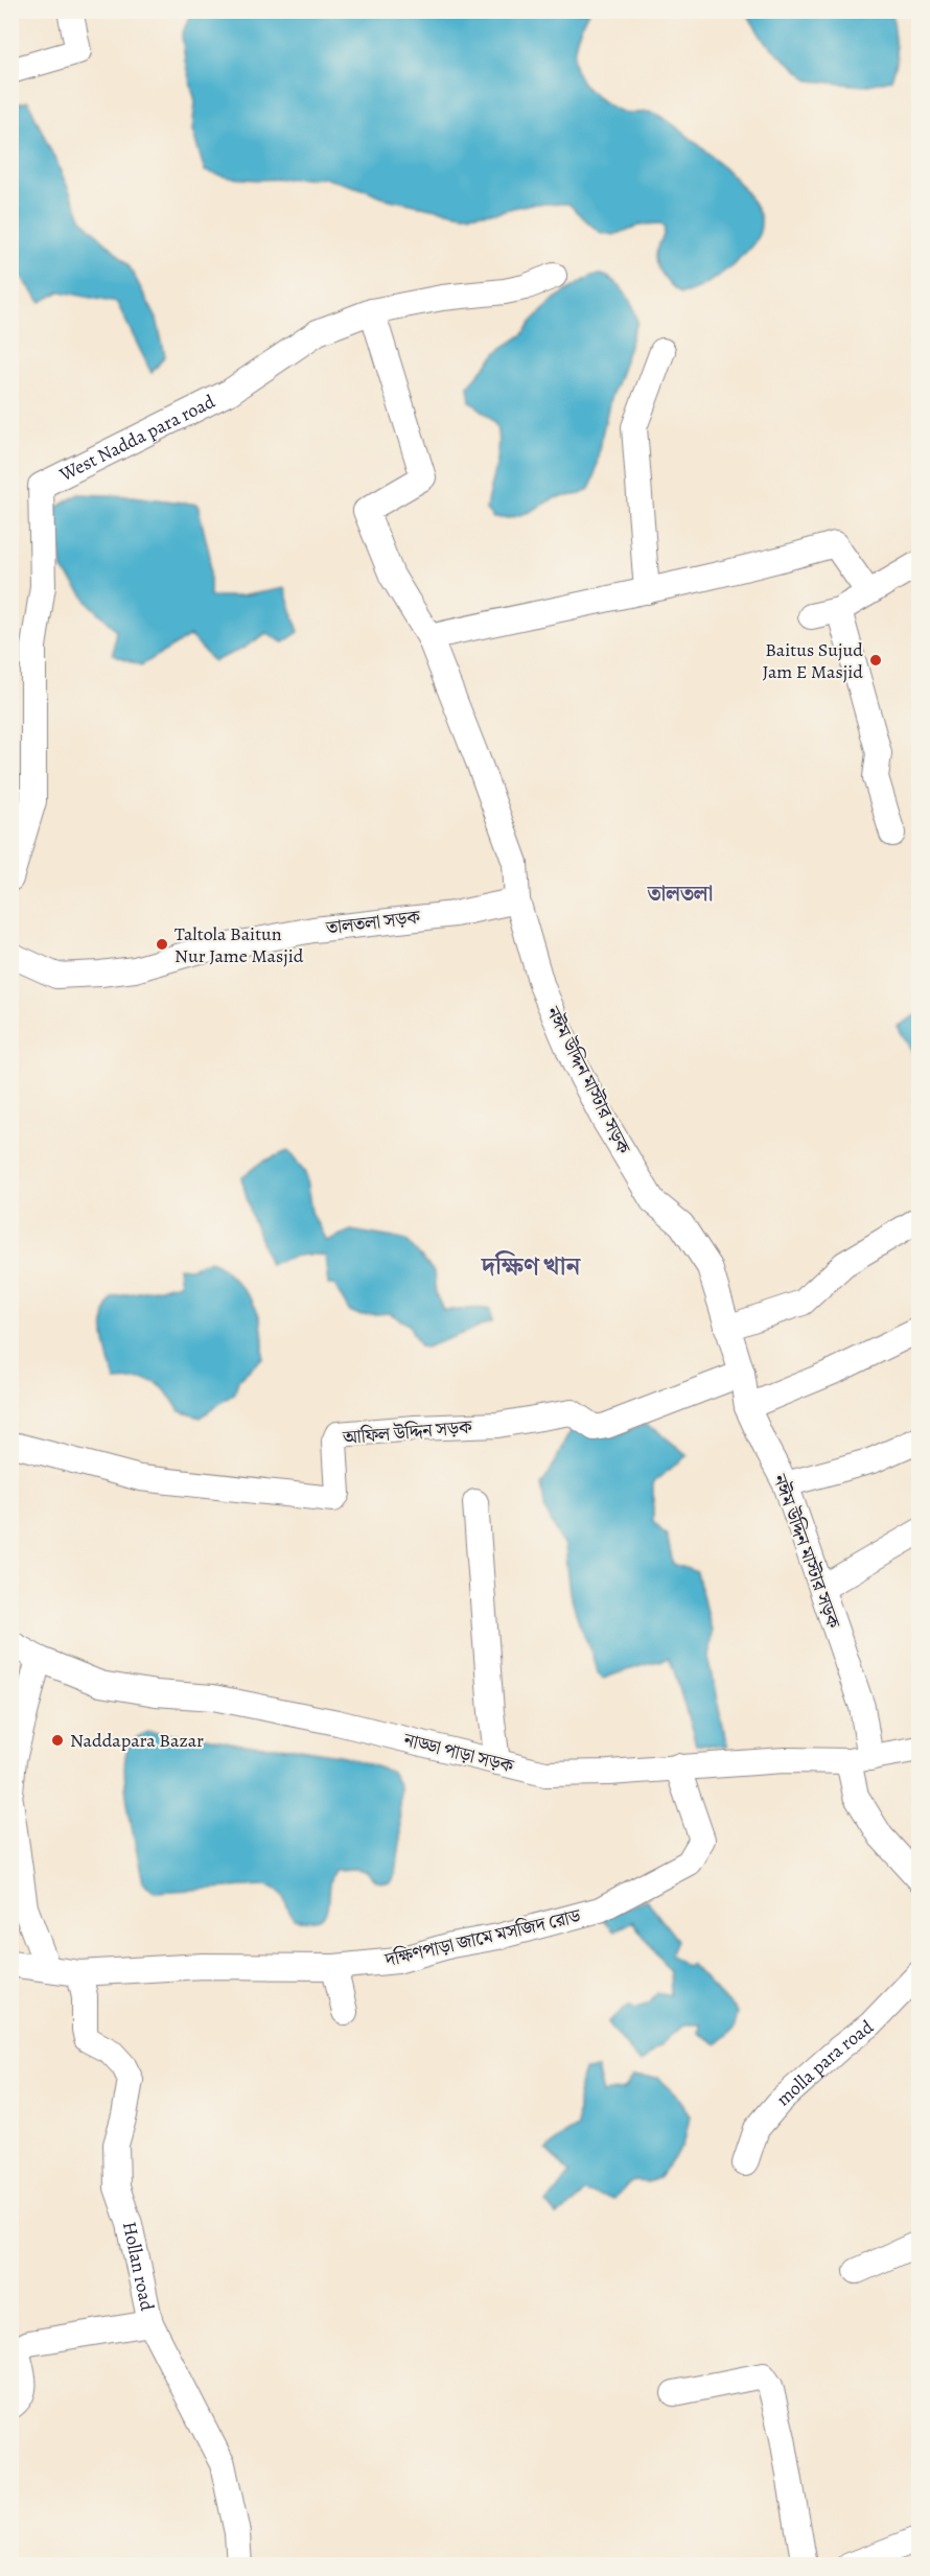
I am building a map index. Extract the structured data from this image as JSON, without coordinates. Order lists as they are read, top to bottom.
{
  "streets": {
    "street": [
      "West Nadda para road",
      "তালতলা সড়ক",
      "নঈম উদ্দিন মাস্টার সড়ক",
      "আফিল উদ্দিন সড়ক",
      "নাড্ডা পাড়া সড়ক",
      "দক্ষিণপাড়া জামে মসজিদ রোড",
      "molla para road",
      "Hollan road"
    ]
  },
  "crossings": [
    ["West Nadda para road", "নঈম উদ্দিন মাস্টার সড়ক"],
    ["তালতলা সড়ক", "নঈম উদ্দিন মাস্টার সড়ক"],
    ["নঈম উদ্দিন মাস্টার সড়ক", "আফিল উদ্দিন সড়ক"],
    ["নঈম উদ্দিন মাস্টার সড়ক", "নাড্ডা পাড়া সড়ক"],
    ["নাড্ডা পাড়া সড়ক", "দক্ষিণপাড়া জামে মসজিদ রোড"],
    ["দক্ষিণপাড়া জামে মসজিদ রোড", "Hollan road"]
  ],
  "districts": ["তালতলা", "দক্ষিণ খান"],
  "places": ["Baitus Sujud Jam E Masjid", "Taltola Baitun Nur Jame Masjid", "Naddapara Bazar"]
}
